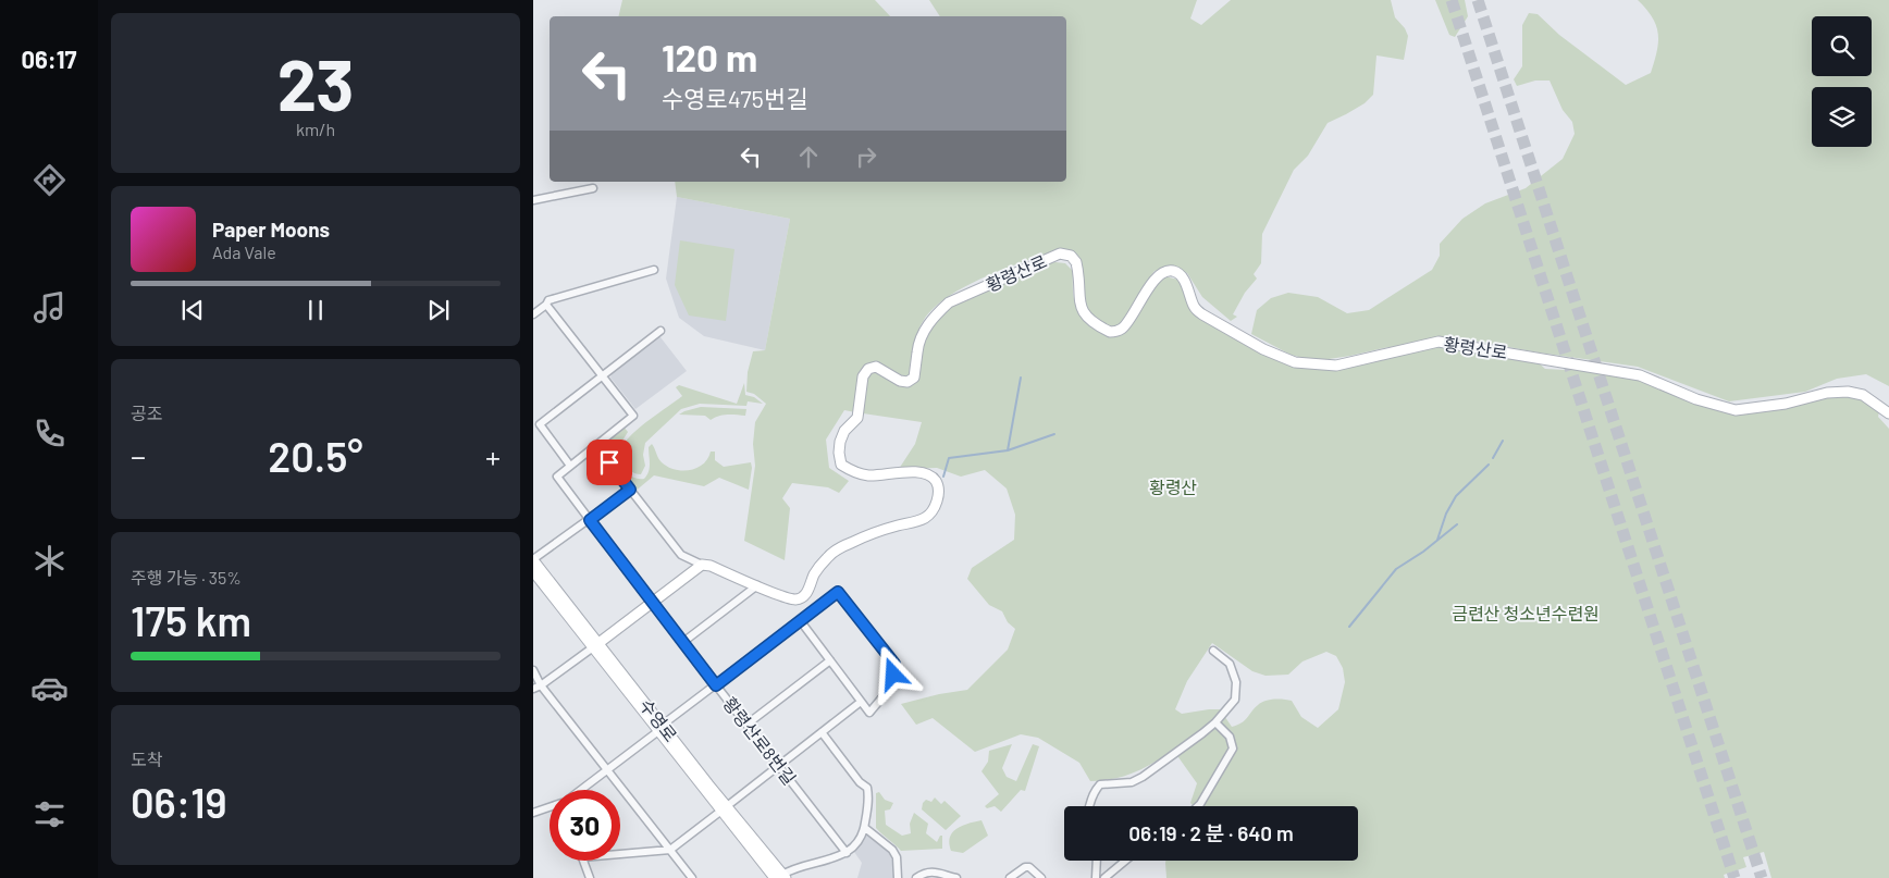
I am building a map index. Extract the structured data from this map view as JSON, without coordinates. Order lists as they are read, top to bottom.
{
  "streets": {
    "street": ["황령산로", "수영로", "황령산로8번길"]
  },
  "parks": ["황령산", "금련산 청소년수련원"],
  "page": {
    "tabs": "06:17",
    "tile": [
      ["23", "km/h"],
      "공조",
      ["주행 가능 · 35%", "175 km"],
      ["도착", "06:19"]
    ],
    "turn": ["120 m", "수영로475번길"],
    "song": ["Paper Moons", "Ada Vale"],
    "heat": ["−", "20.5°", "+"],
    "limit": "30",
    "trip": "06:19 · 2 분 · 640 m"
  }
}
